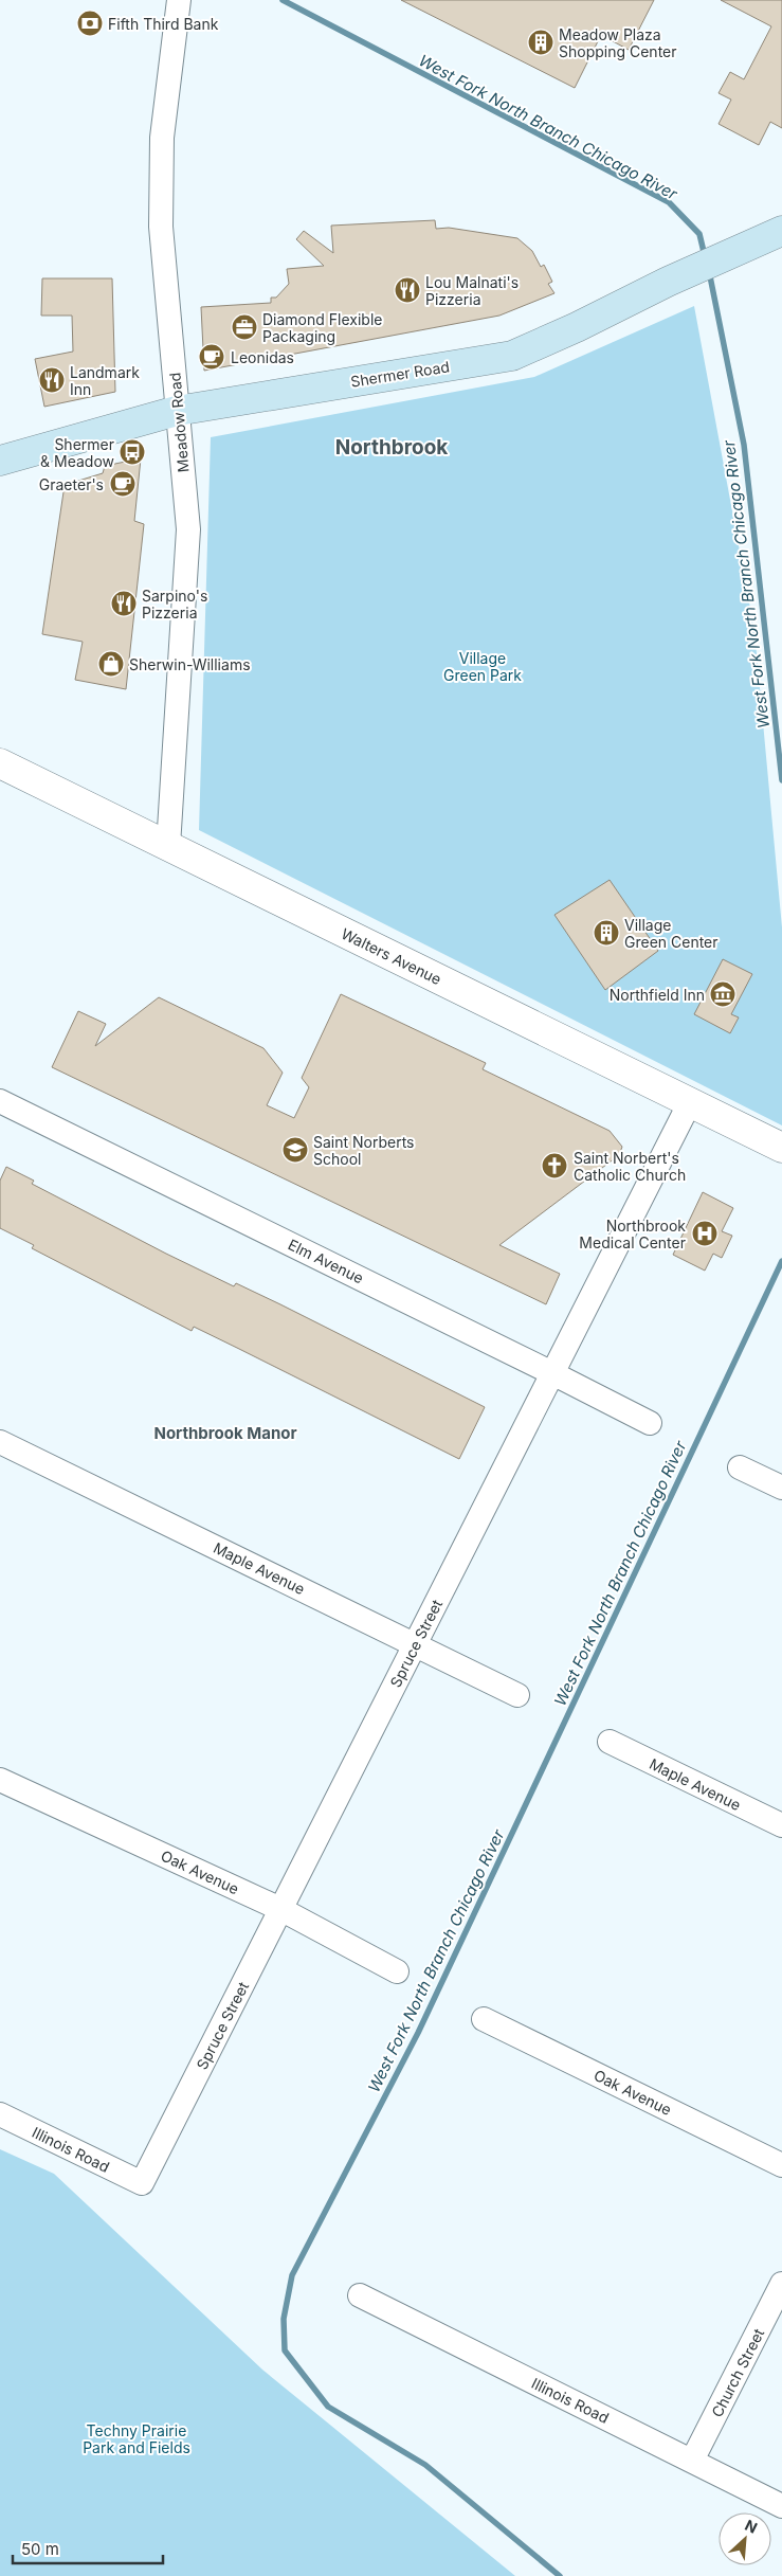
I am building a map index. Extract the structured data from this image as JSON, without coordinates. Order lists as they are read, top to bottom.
{
  "streets": {
    "main road": ["Shermer Road"],
    "street": [
      "Meadow Road",
      "Walters Avenue",
      "Elm Avenue",
      "Maple Avenue",
      "Spruce Street",
      "Oak Avenue",
      "Illinois Road",
      "Church Street"
    ]
  },
  "crossings": [
    ["Shermer Road", "Meadow Road"],
    ["Meadow Road", "Walters Avenue"],
    ["Walters Avenue", "Spruce Street"],
    ["Elm Avenue", "Spruce Street"],
    ["Maple Avenue", "Spruce Street"],
    ["Spruce Street", "Oak Avenue"],
    ["Spruce Street", "Illinois Road"],
    ["Illinois Road", "Church Street"]
  ],
  "districts": ["Northbrook", "Northbrook Manor"],
  "water": ["West Fork North Branch Chicago River"],
  "parks": ["Village Green Park", "Techny Prairie Park and Fields"],
  "places": {
    "bank": ["Fifth Third Bank"],
    "building": ["Meadow Plaza Shopping Center", "Village Green Center"],
    "restaurant": ["Lou Malnati's Pizzeria", "Landmark Inn", "Sarpino's Pizzeria"],
    "office": ["Diamond Flexible Packaging"],
    "cafe": ["Leonidas", "Graeter's"],
    "bus stop": ["Shermer & Meadow"],
    "shop": ["Sherwin-Williams"],
    "museum": ["Northfield Inn"],
    "school or university": ["Saint Norberts School"],
    "church": ["Saint Norbert's Catholic Church"],
    "hospital": ["Northbrook Medical Center"]
  },
  "scale_bar": "50 m",
  "north": "top right"
}
